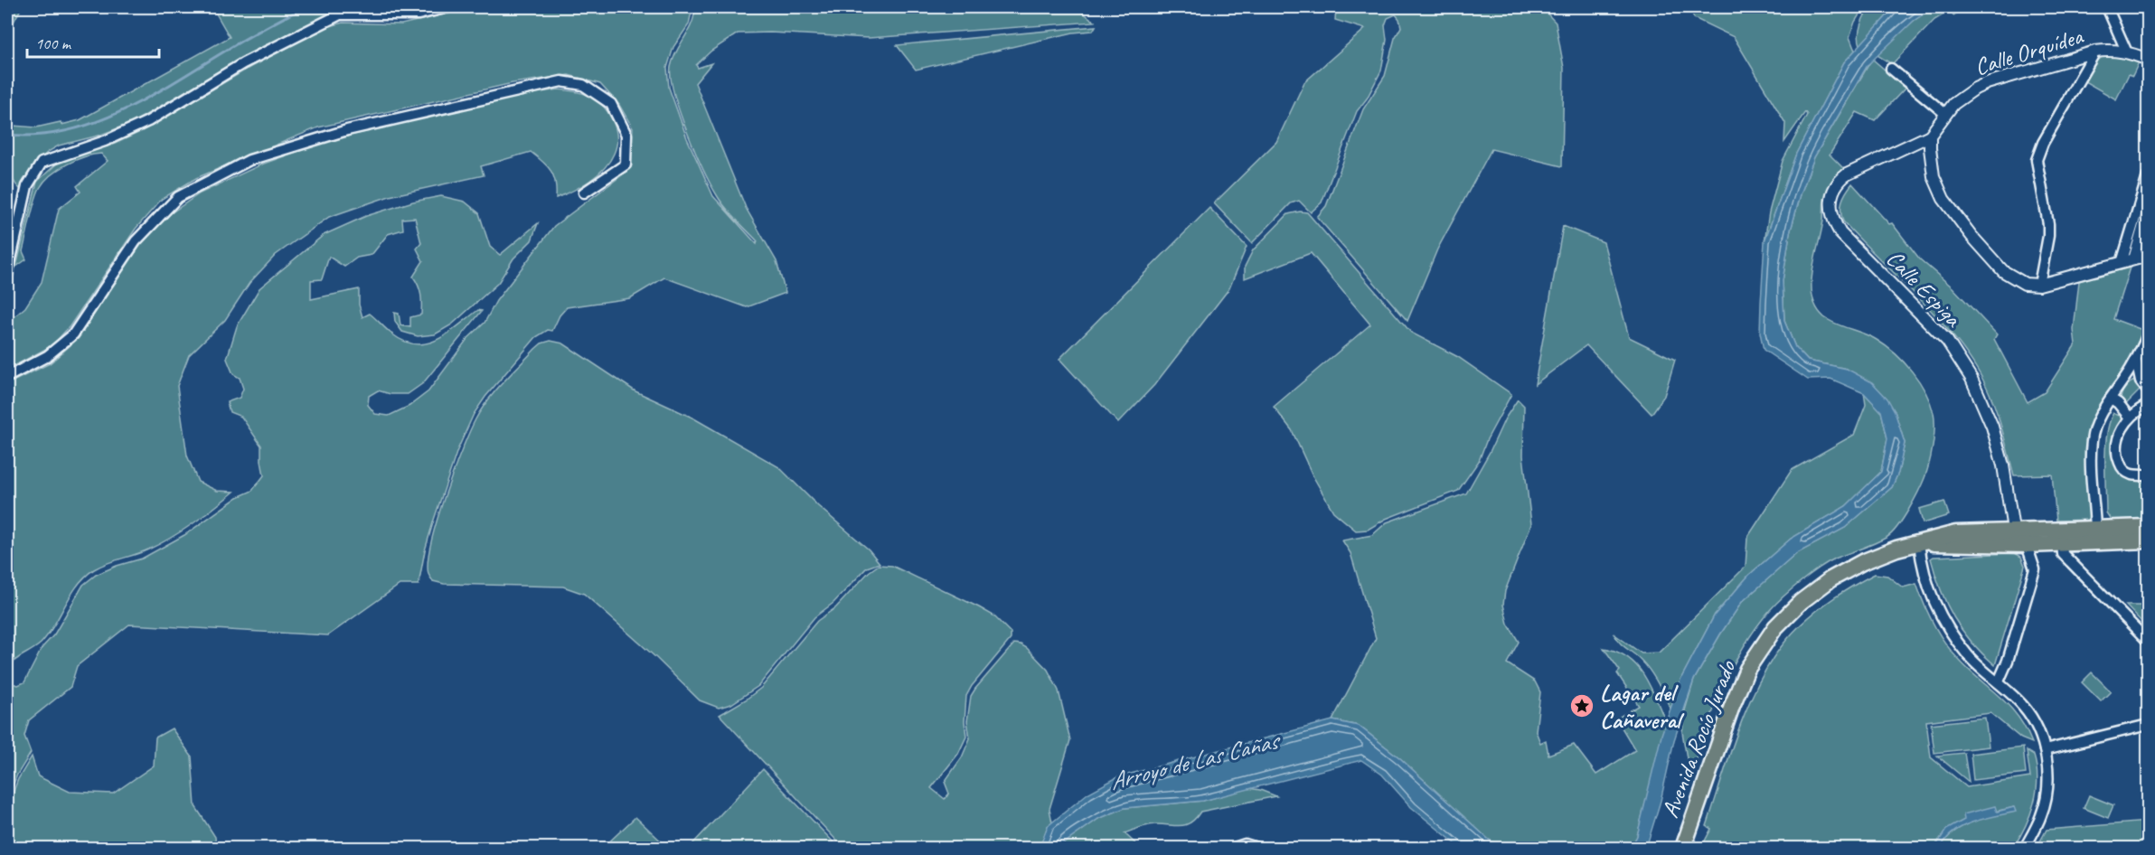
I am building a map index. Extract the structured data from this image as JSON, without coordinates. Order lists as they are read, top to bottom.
{
  "streets": {
    "main road": ["Avenida Rocío Jurado"],
    "street": ["Calle Orquídea", "Calle Espiga"]
  },
  "crossings": [
    ["Calle Orquídea", "Calle Espiga"],
    ["Calle Espiga", "Avenida Rocío Jurado"]
  ],
  "water": ["Arroyo de Las Cañas"],
  "places": {
    "place": ["Lagar del Cañaveral"]
  },
  "scale_bar": "100 m"
}
